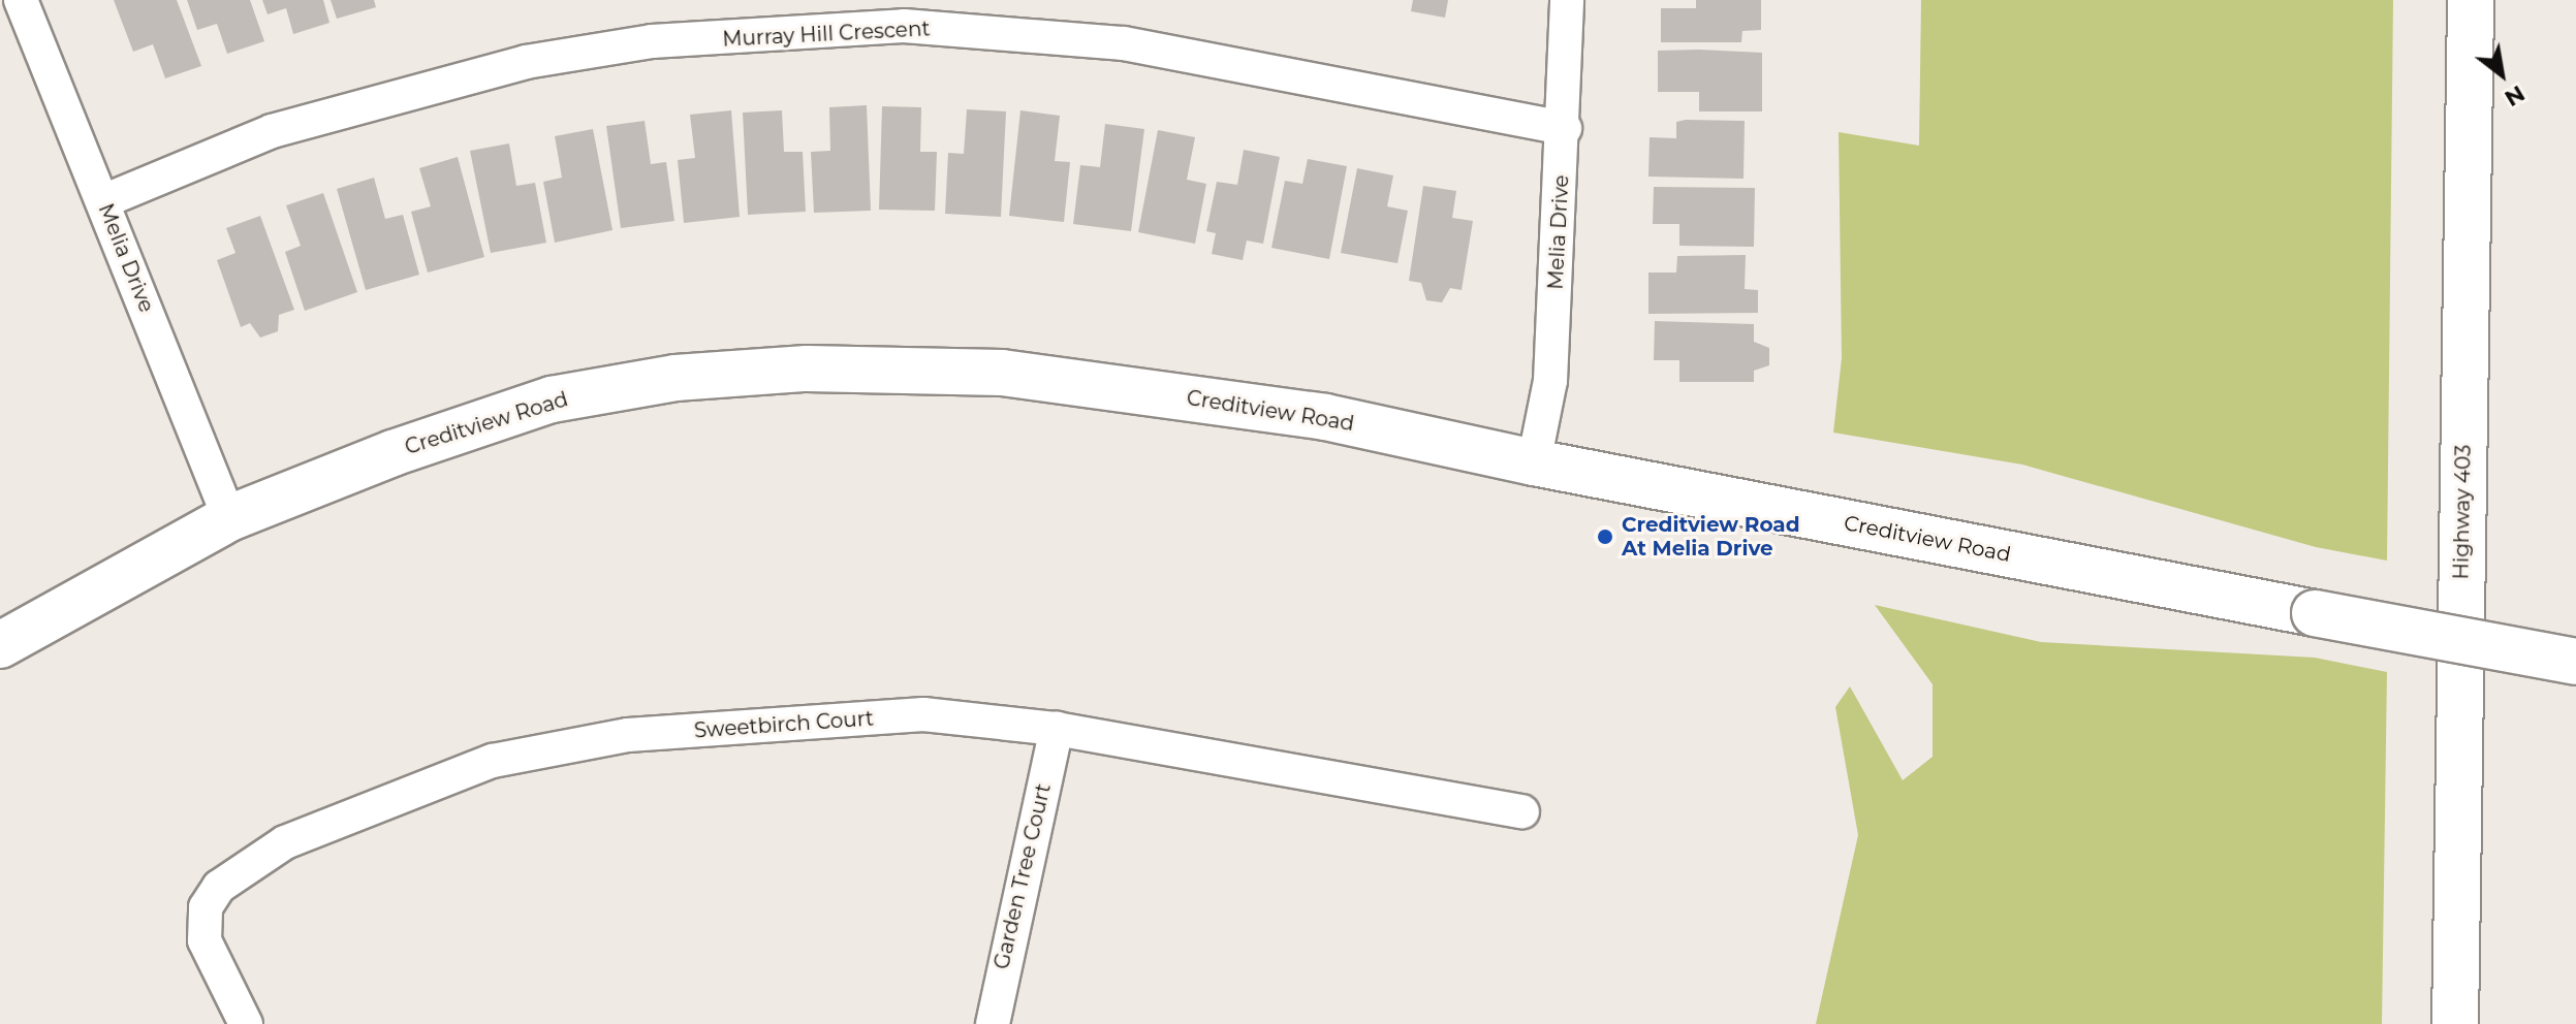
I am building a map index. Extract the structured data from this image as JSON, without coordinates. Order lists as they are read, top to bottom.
{
  "streets": {
    "main road": ["Creditview Road", "Highway 403"],
    "street": [
      "Murray Hill Crescent",
      "Melia Drive",
      "Sweetbirch Court",
      "Garden Tree Court"
    ]
  },
  "crossings": [
    ["Murray Hill Crescent", "Melia Drive"],
    ["Melia Drive", "Creditview Road"],
    ["Sweetbirch Court", "Garden Tree Court"]
  ],
  "places": ["Creditview Road At Melia Drive"],
  "north": "bottom right"
}
